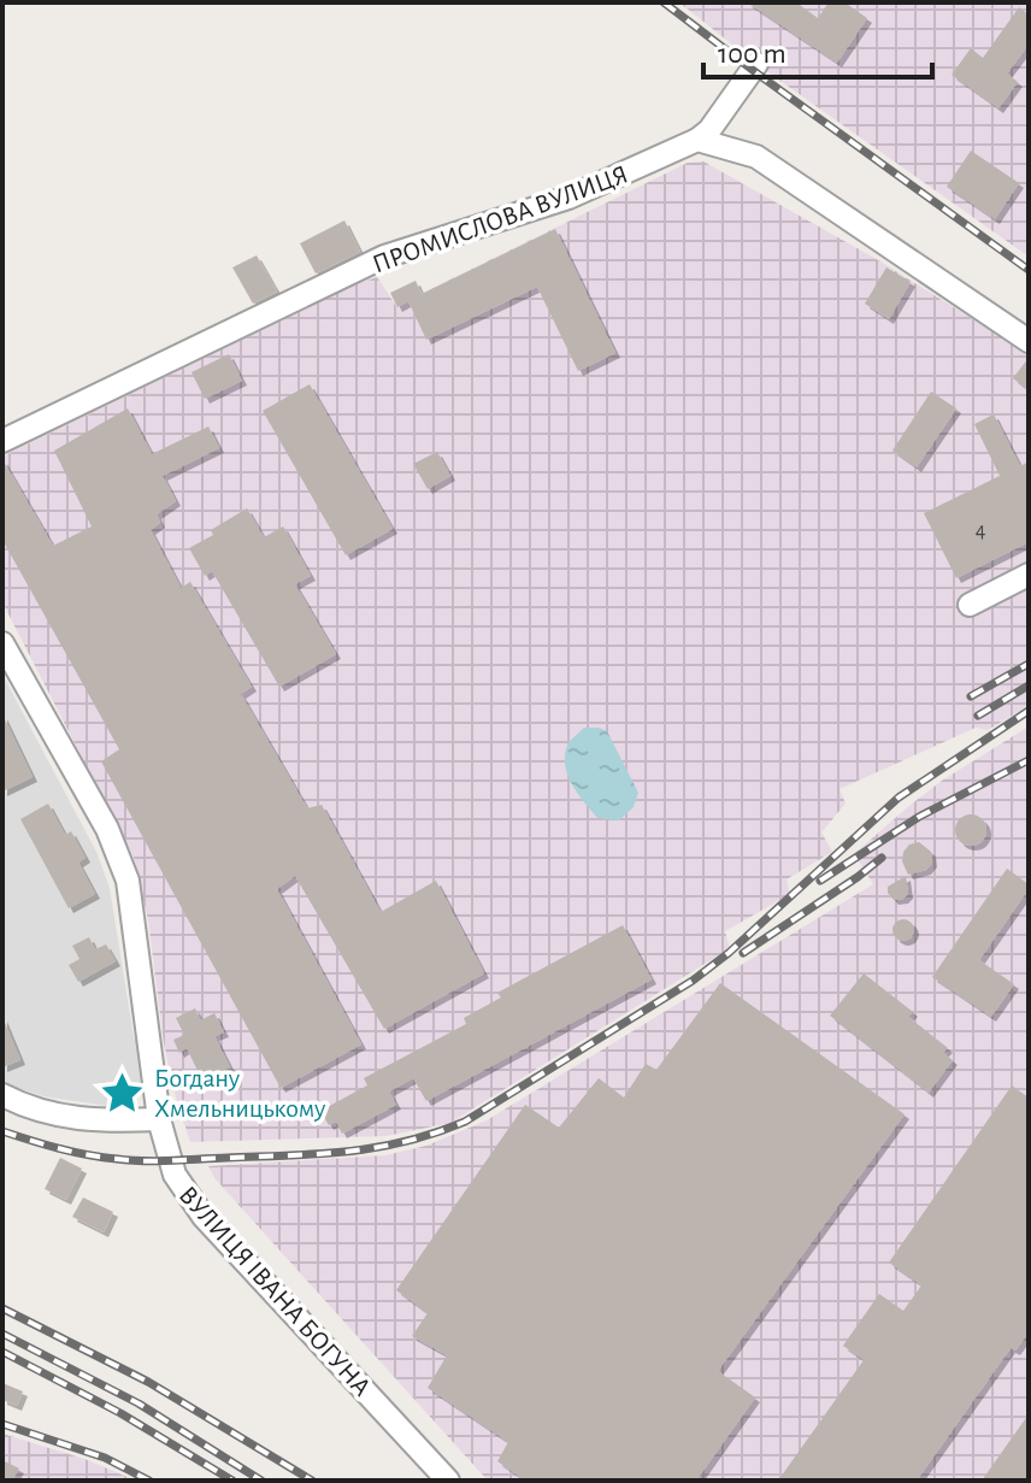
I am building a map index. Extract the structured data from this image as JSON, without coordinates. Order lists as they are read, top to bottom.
{
  "streets": {
    "street": ["ПРОМИСЛОВА ВУЛИЦЯ", "ВУЛИЦЯ ІВАНА БОГУНА"]
  },
  "places": {
    "place": ["Богдану Хмельницькому"]
  },
  "house_numbers": ["4"],
  "scale_bar": "100 m"
}
